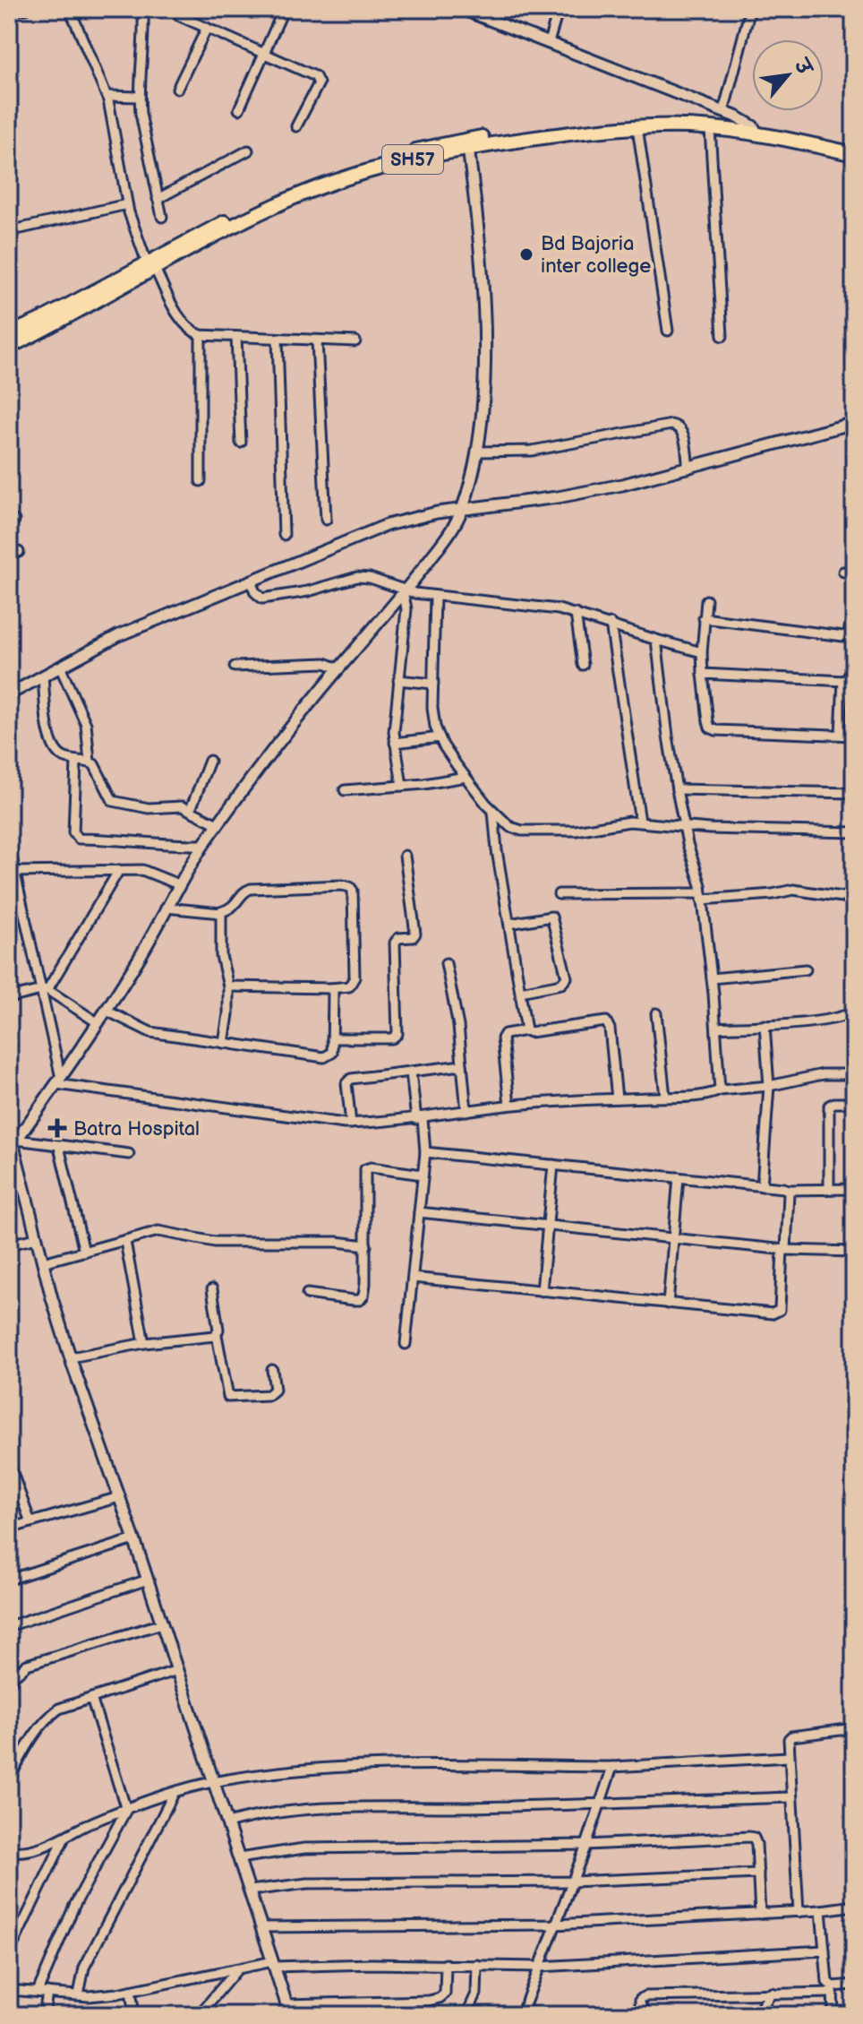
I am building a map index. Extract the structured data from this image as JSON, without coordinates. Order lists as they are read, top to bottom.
{
  "streets": {
    "main road": ["SH57"]
  },
  "places": {
    "other": ["Bd Bajoria inter college"],
    "health": ["Batra Hospital"]
  },
  "north": "top right"
}
